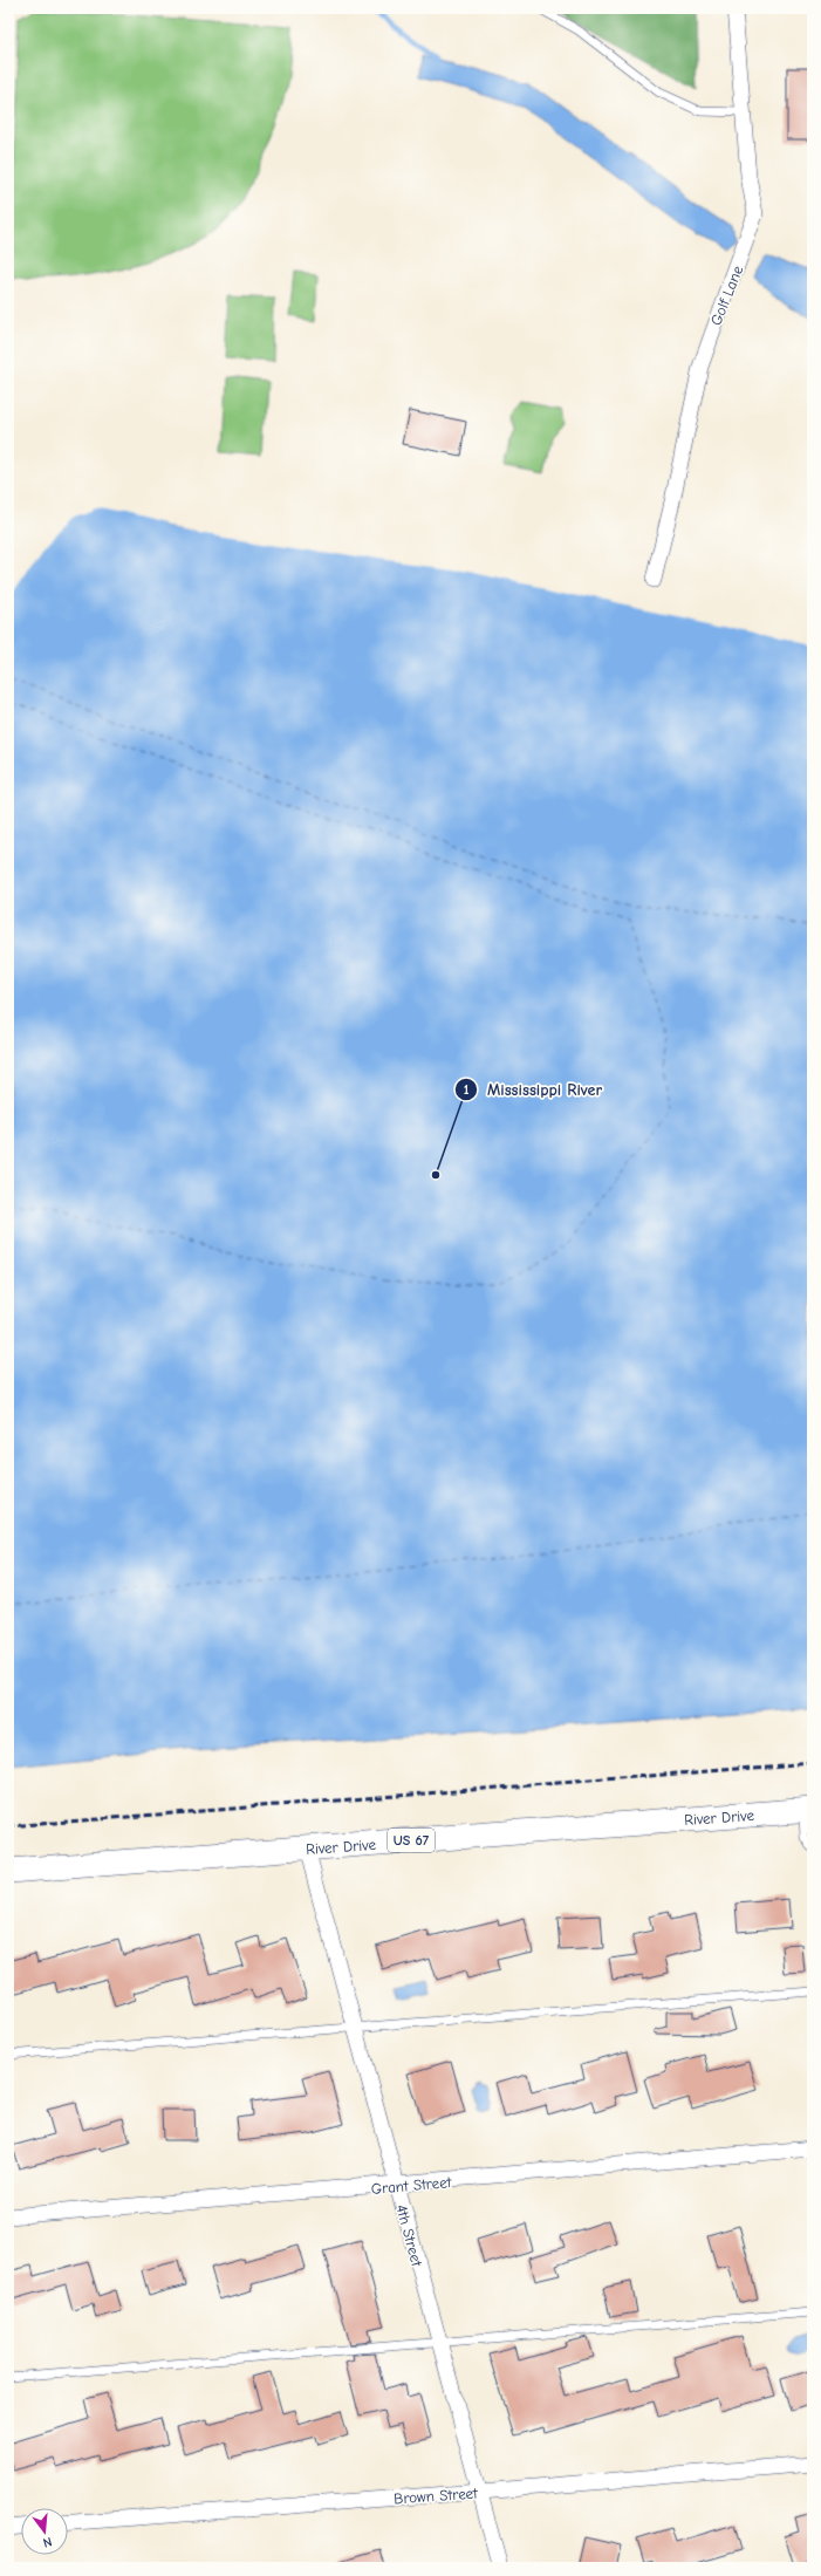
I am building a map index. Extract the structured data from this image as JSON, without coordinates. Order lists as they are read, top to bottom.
{
  "streets": {
    "main road": ["River Drive", "US 67"],
    "street": [
      "Golf Lane",
      "Grant Street",
      "4th Street",
      "Brown Street"
    ]
  },
  "crossings": [
    ["River Drive", "4th Street"],
    ["Grant Street", "4th Street"],
    ["4th Street", "Brown Street"]
  ],
  "places": ["Mississippi River"],
  "north": "bottom"
}
